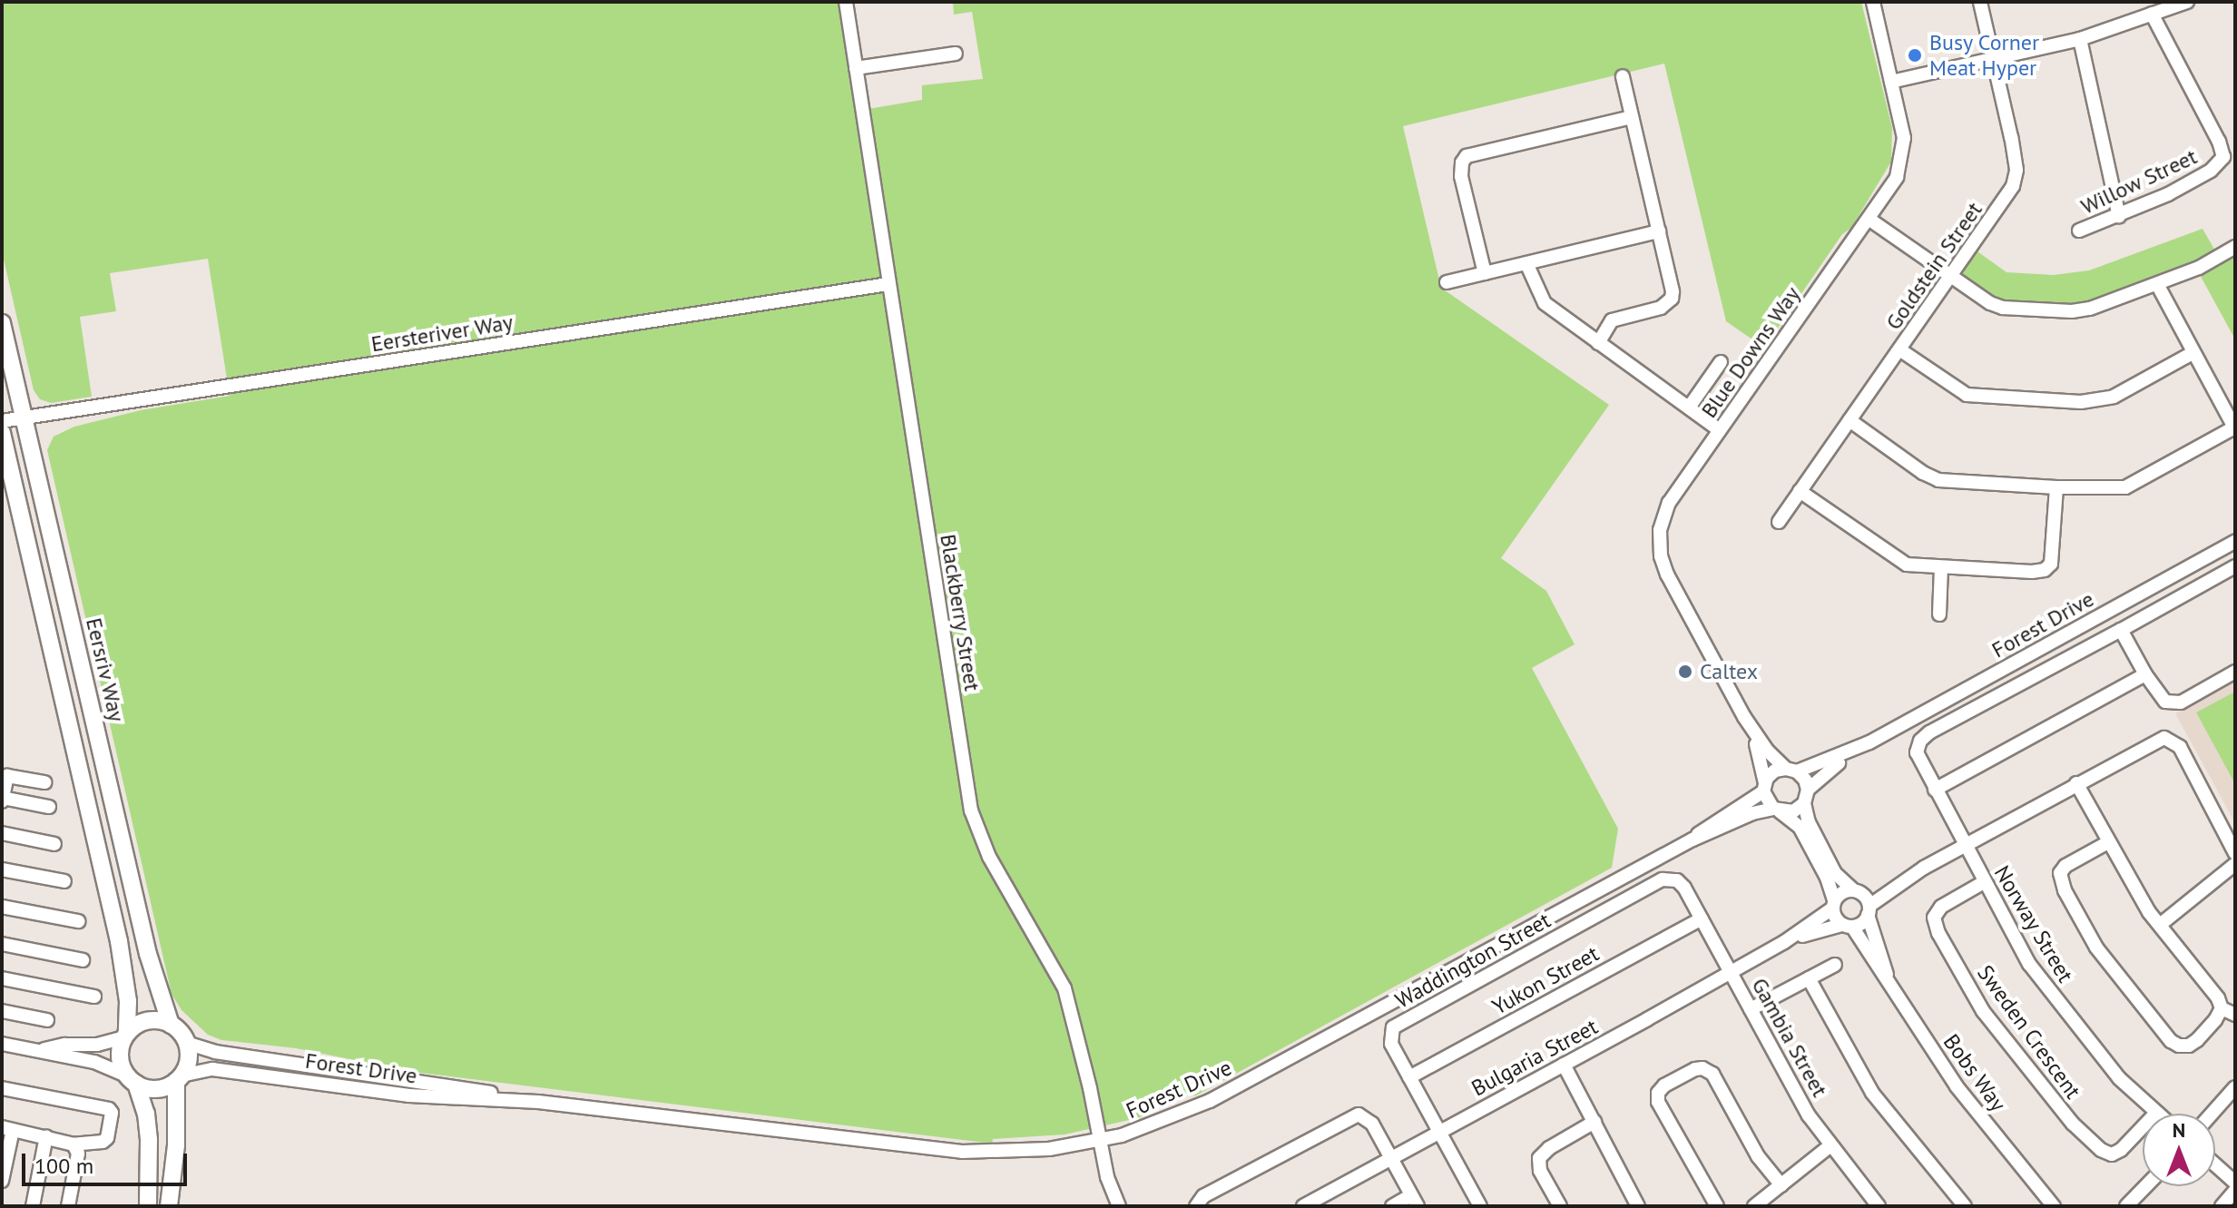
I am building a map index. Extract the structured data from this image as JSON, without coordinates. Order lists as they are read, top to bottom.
{
  "streets": {
    "main road": ["Eersriv Way"],
    "street": [
      "Willow Street",
      "Goldstein Street",
      "Eersteriver Way",
      "Blue Downs Way",
      "Blackberry Street",
      "Forest Drive",
      "Norway Street",
      "Waddington Street",
      "Yukon Street",
      "Sweden Crescent",
      "Gambia Street",
      "Bulgaria Street",
      "Bobs Way"
    ]
  },
  "crossings": [
    ["Eersteriver Way", "Blackberry Street"],
    ["Eersteriver Way", "Eersriv Way"],
    ["Blue Downs Way", "Forest Drive"],
    ["Blackberry Street", "Forest Drive"],
    ["Forest Drive", "Eersriv Way"],
    ["Norway Street", "Sweden Crescent"],
    ["Waddington Street", "Yukon Street"],
    ["Waddington Street", "Gambia Street"],
    ["Waddington Street", "Bulgaria Street"],
    ["Yukon Street", "Gambia Street"],
    ["Gambia Street", "Bulgaria Street"],
    ["Bulgaria Street", "Bobs Way"]
  ],
  "places": ["Busy Corner Meat Hyper", "Caltex"],
  "scale_bar": "100 m",
  "north": "top"
}
